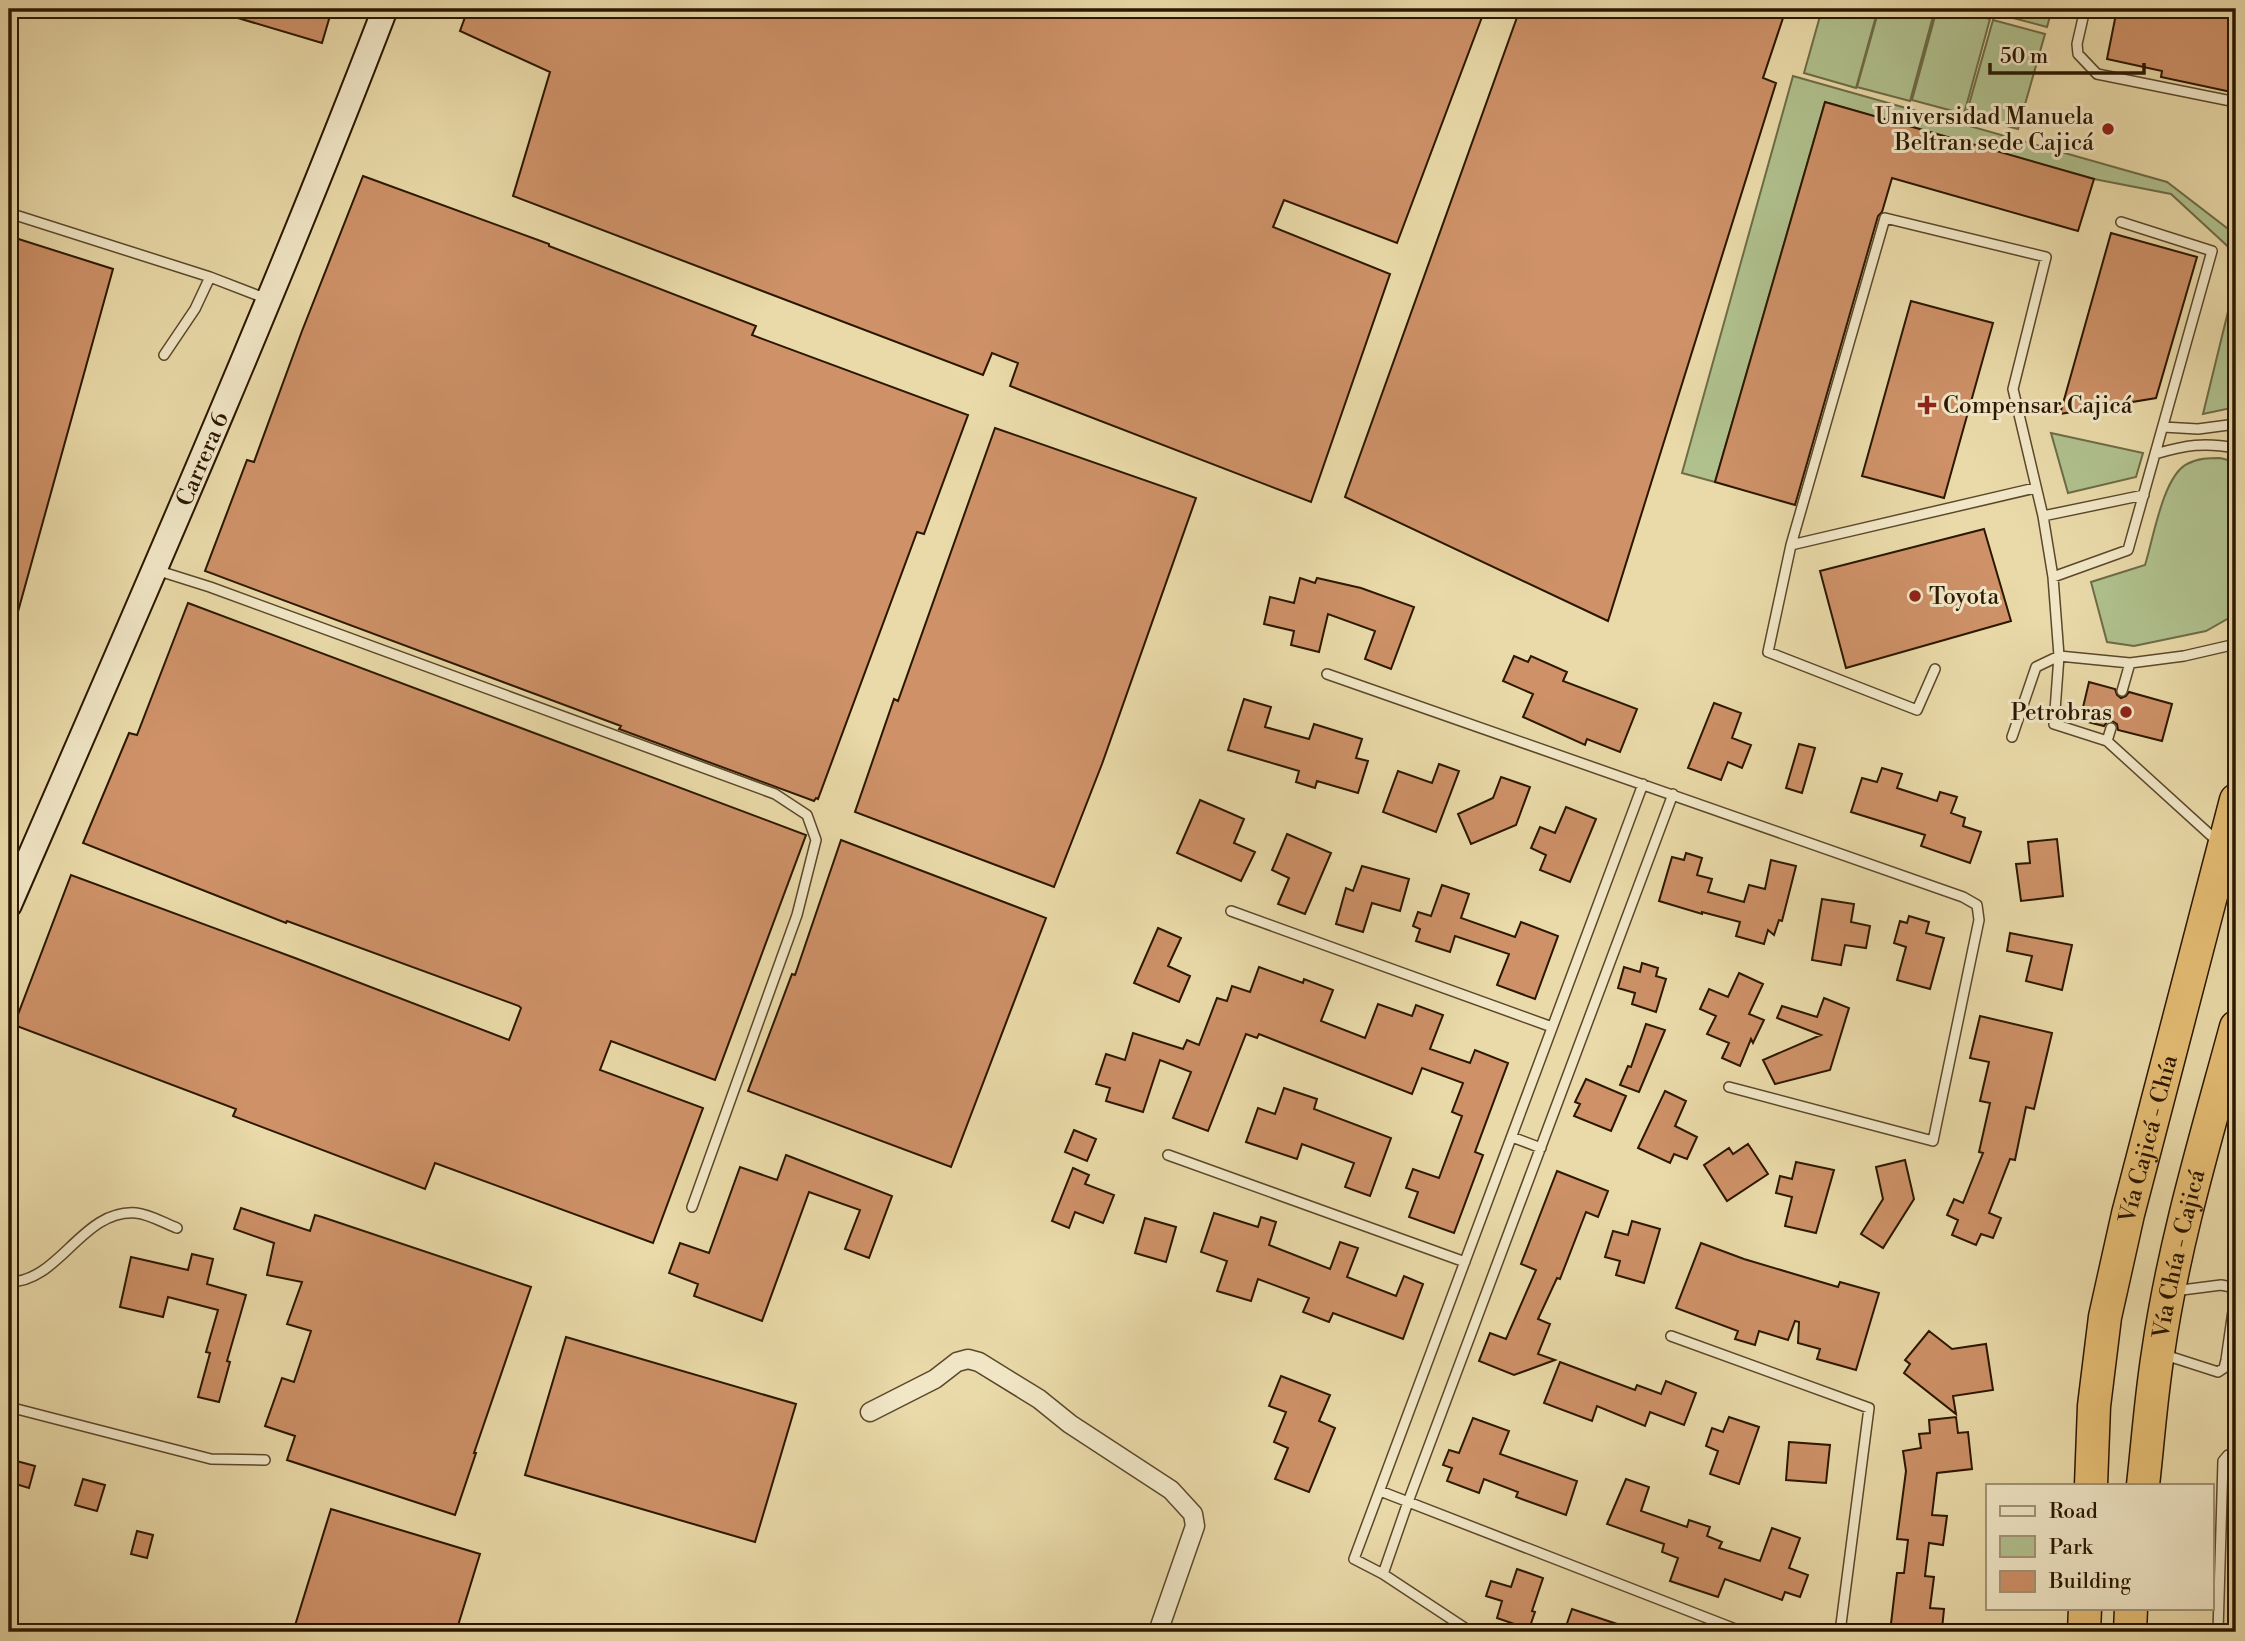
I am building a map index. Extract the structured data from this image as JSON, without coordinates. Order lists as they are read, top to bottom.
{
  "streets": {
    "highway": ["Vía Cajicá - Chía", "Vía Chía - Cajicá"],
    "main road": ["Carrera 6"]
  },
  "places": {
    "other": ["Universidad Manuela Beltran sede Cajicá", "Toyota", "Petrobras"],
    "health": ["Compensar Cajicá"]
  },
  "legend": ["Road", "Park", "Building"],
  "scale_bar": "50 m"
}
